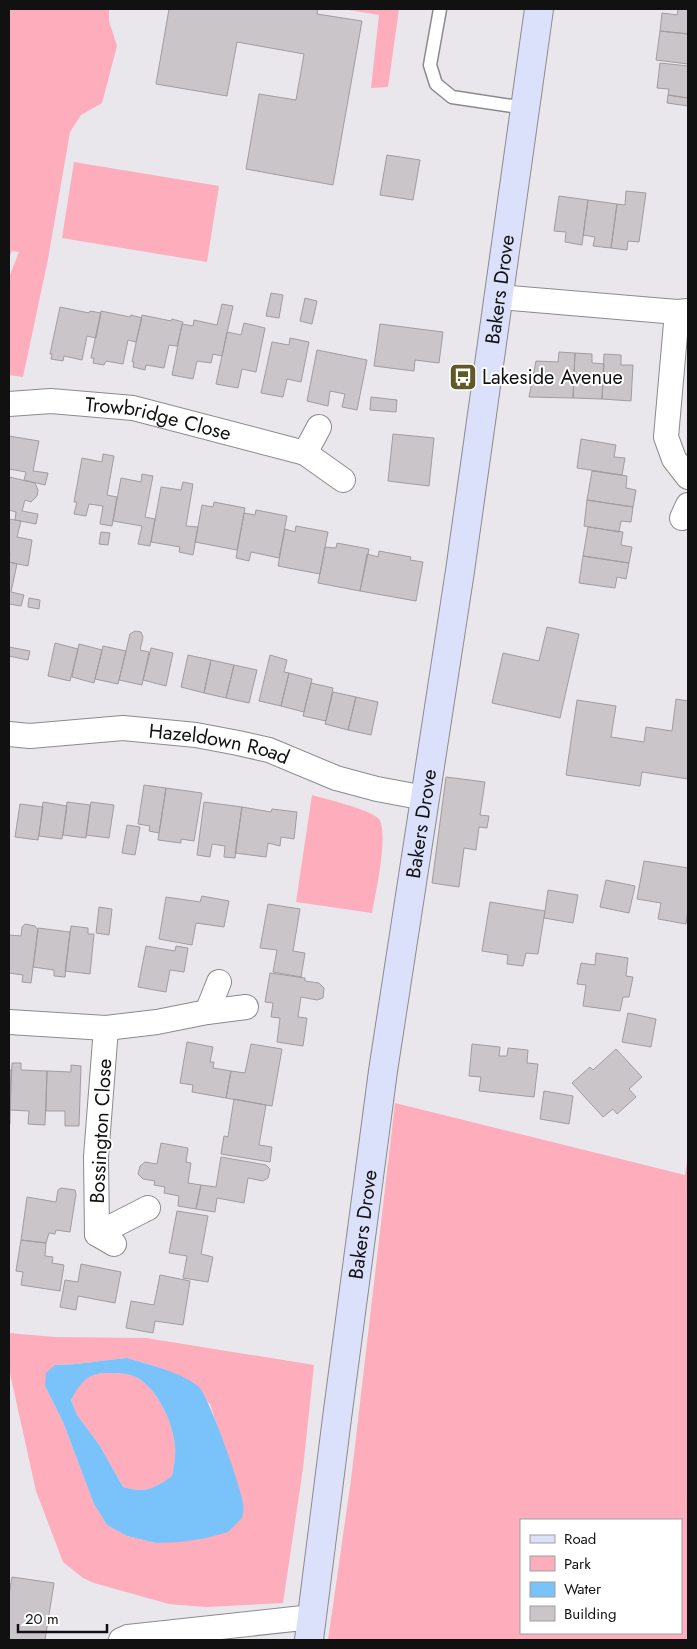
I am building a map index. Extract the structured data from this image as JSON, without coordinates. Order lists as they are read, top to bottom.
{
  "streets": {
    "street": [
      "Bakers Drove",
      "Trowbridge Close",
      "Hazeldown Road",
      "Bossington Close"
    ]
  },
  "crossings": [
    ["Bakers Drove", "Hazeldown Road"]
  ],
  "places": {
    "bus stop": ["Lakeside Avenue"]
  },
  "legend": [
    "Road",
    "Park",
    "Water",
    "Building"
  ],
  "scale_bar": "20 m"
}
